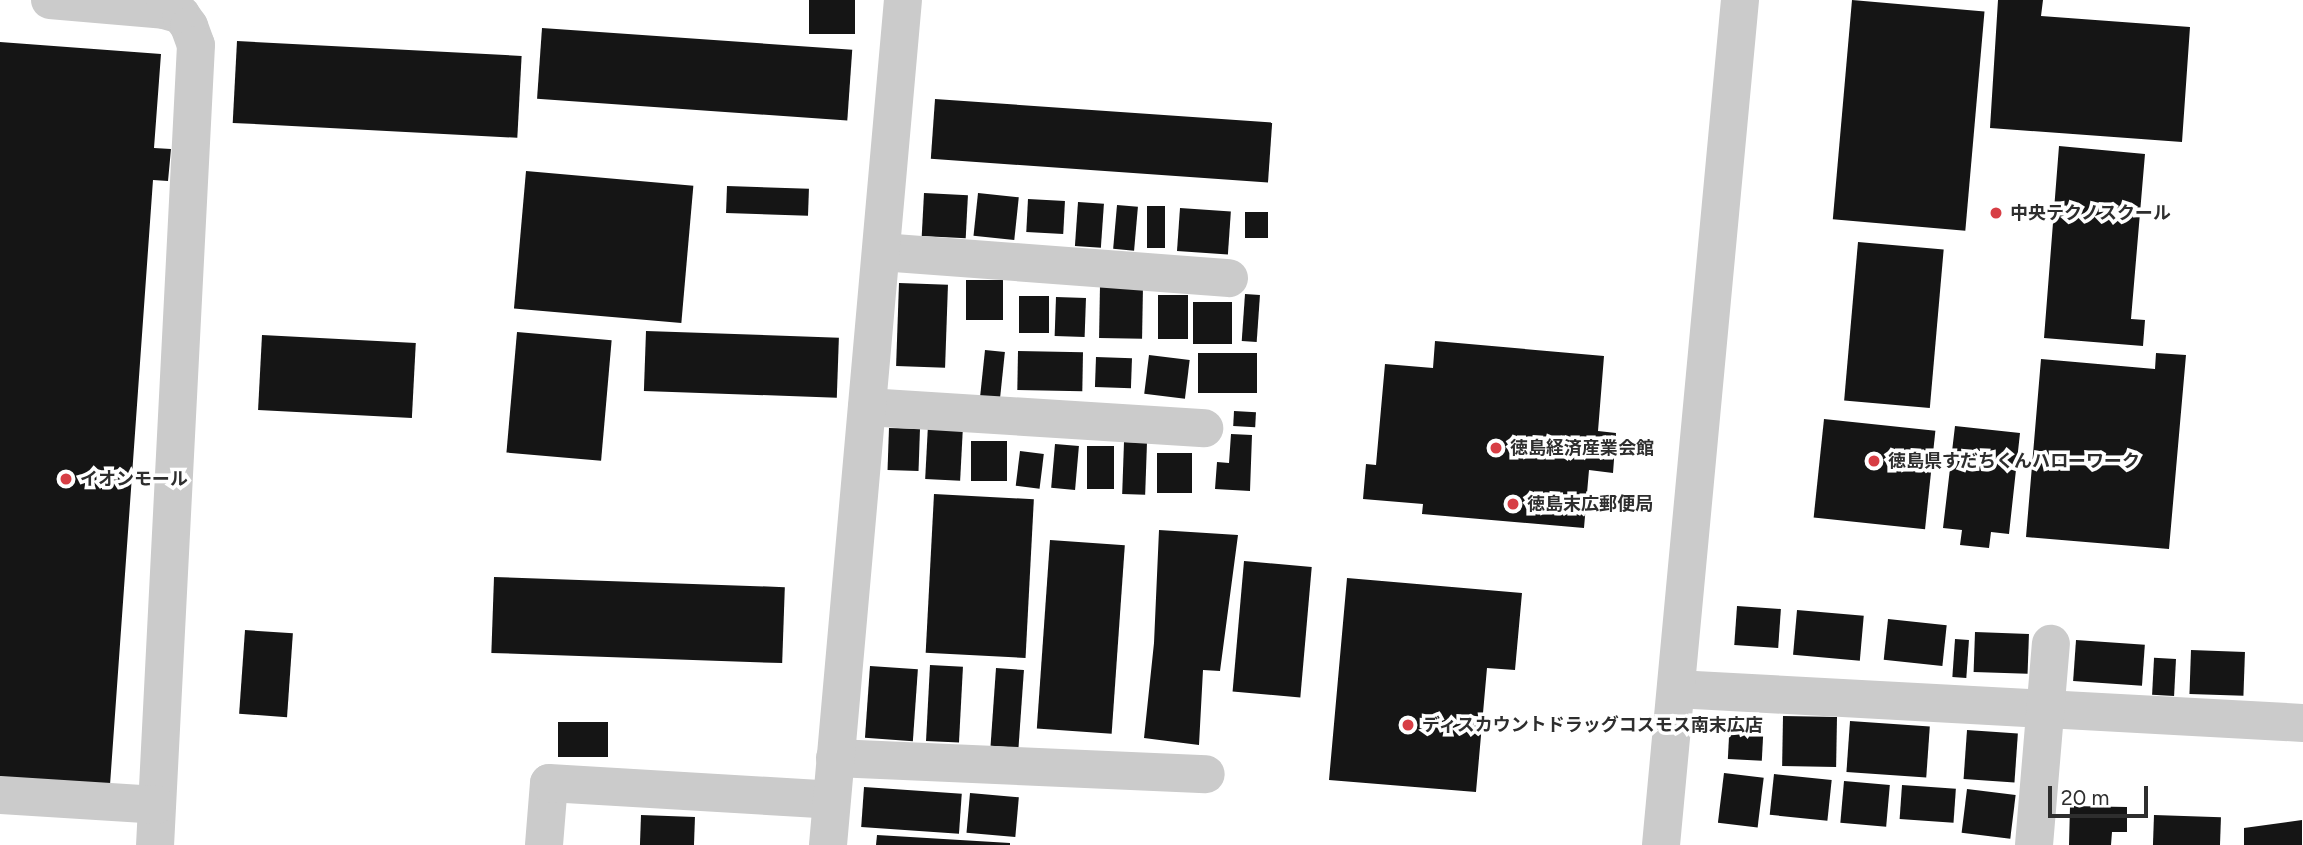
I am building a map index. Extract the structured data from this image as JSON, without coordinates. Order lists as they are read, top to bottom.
{
  "places": [
    "中央テクノスクール",
    "徳島経済産業会館",
    "徳島県すだちくんハローワーク",
    "イオンモール",
    "徳島末広郵便局",
    "ディスカウントドラッグコスモス南末広店"
  ],
  "scale_bar": "20 m"
}
